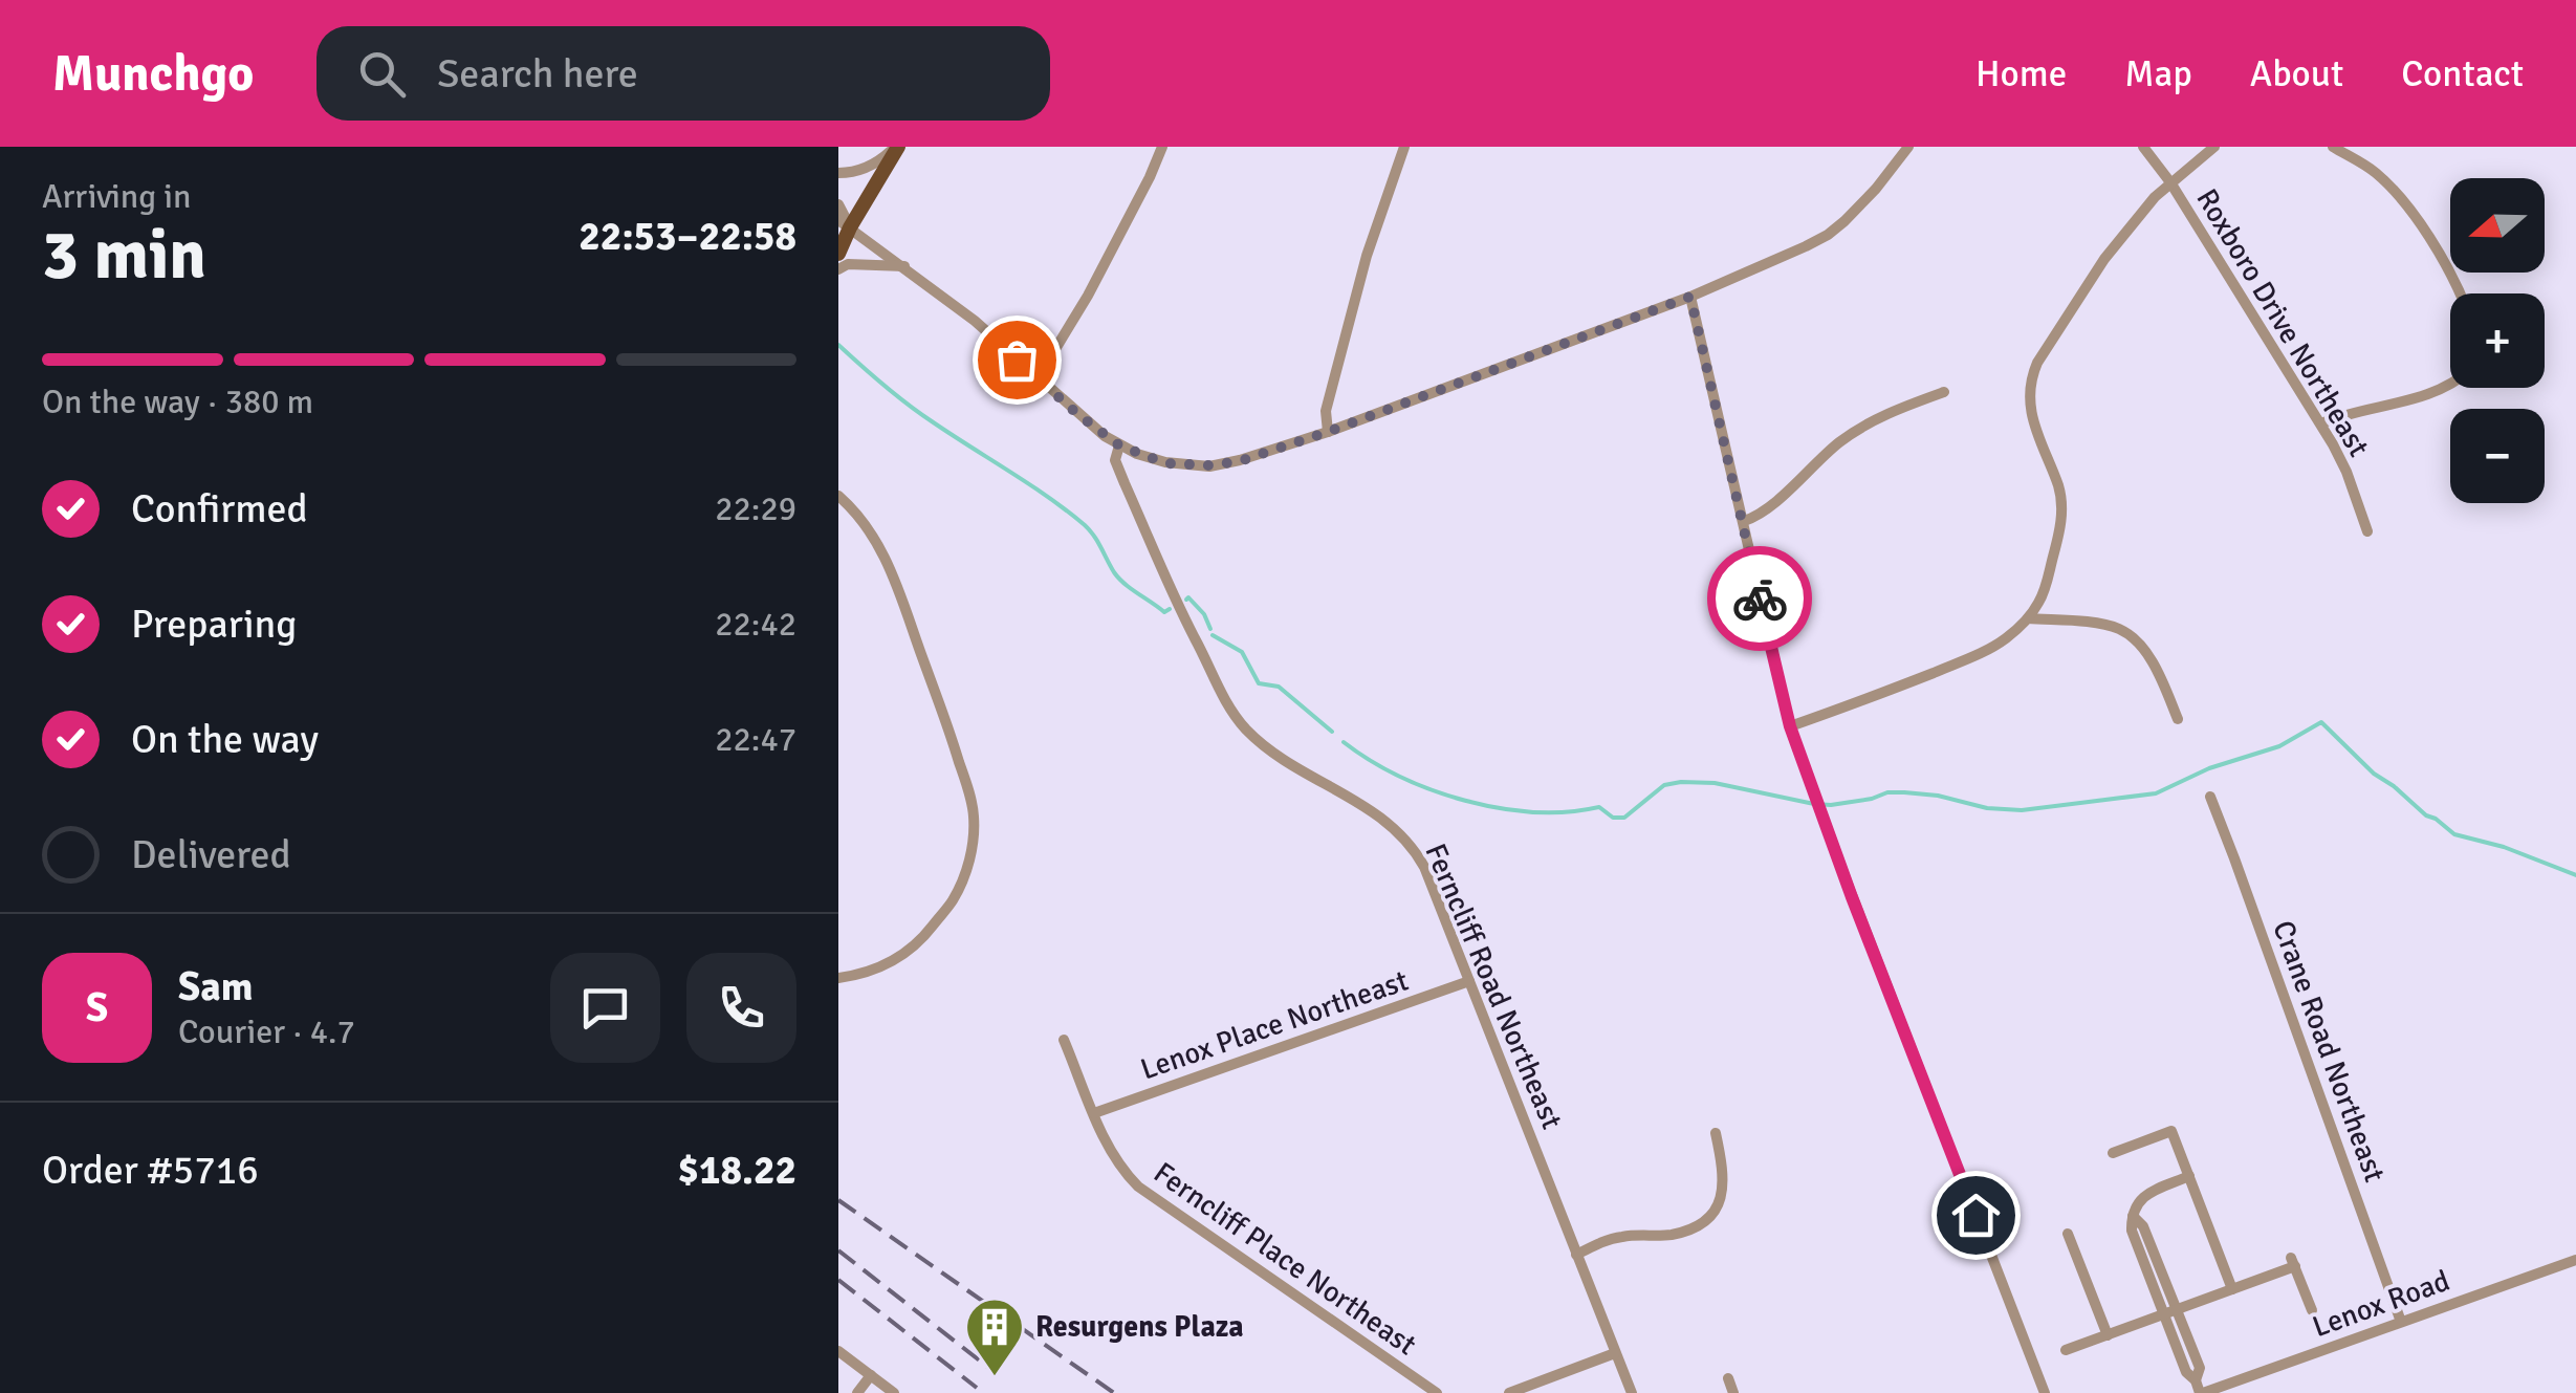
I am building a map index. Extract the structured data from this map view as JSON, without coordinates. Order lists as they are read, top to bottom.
{
  "streets": {
    "street": [
      "Roxboro Drive Northeast",
      "Ferncliff Road Northeast",
      "Lenox Place Northeast",
      "Crane Road Northeast",
      "Ferncliff Place Northeast",
      "Lenox Road"
    ]
  },
  "crossings": [
    ["Ferncliff Road Northeast", "Lenox Place Northeast"],
    ["Lenox Place Northeast", "Ferncliff Place Northeast"],
    ["Crane Road Northeast", "Lenox Road"]
  ],
  "places": {
    "building": ["Resurgens Plaza"]
  },
  "north": "left",
  "page": {
    "header": "Munchgo",
    "search": "Search here",
    "nav": [
      "Home",
      "Map",
      "About",
      "Contact"
    ],
    "heading": ["3 min", "Arriving in", "22:53–22:58"],
    "panel": [
      "Sam",
      "Courier · 4.7",
      "Order #5716",
      "$18.22"
    ],
    "map_buttons": ["+", "−"],
    "bar": "On the way · 380 m",
    "list": [
      ["Confirmed", "22:29"],
      ["Preparing", "22:42"],
      ["On the way", "22:47"],
      "Delivered"
    ],
    "round": "S"
  }
}
